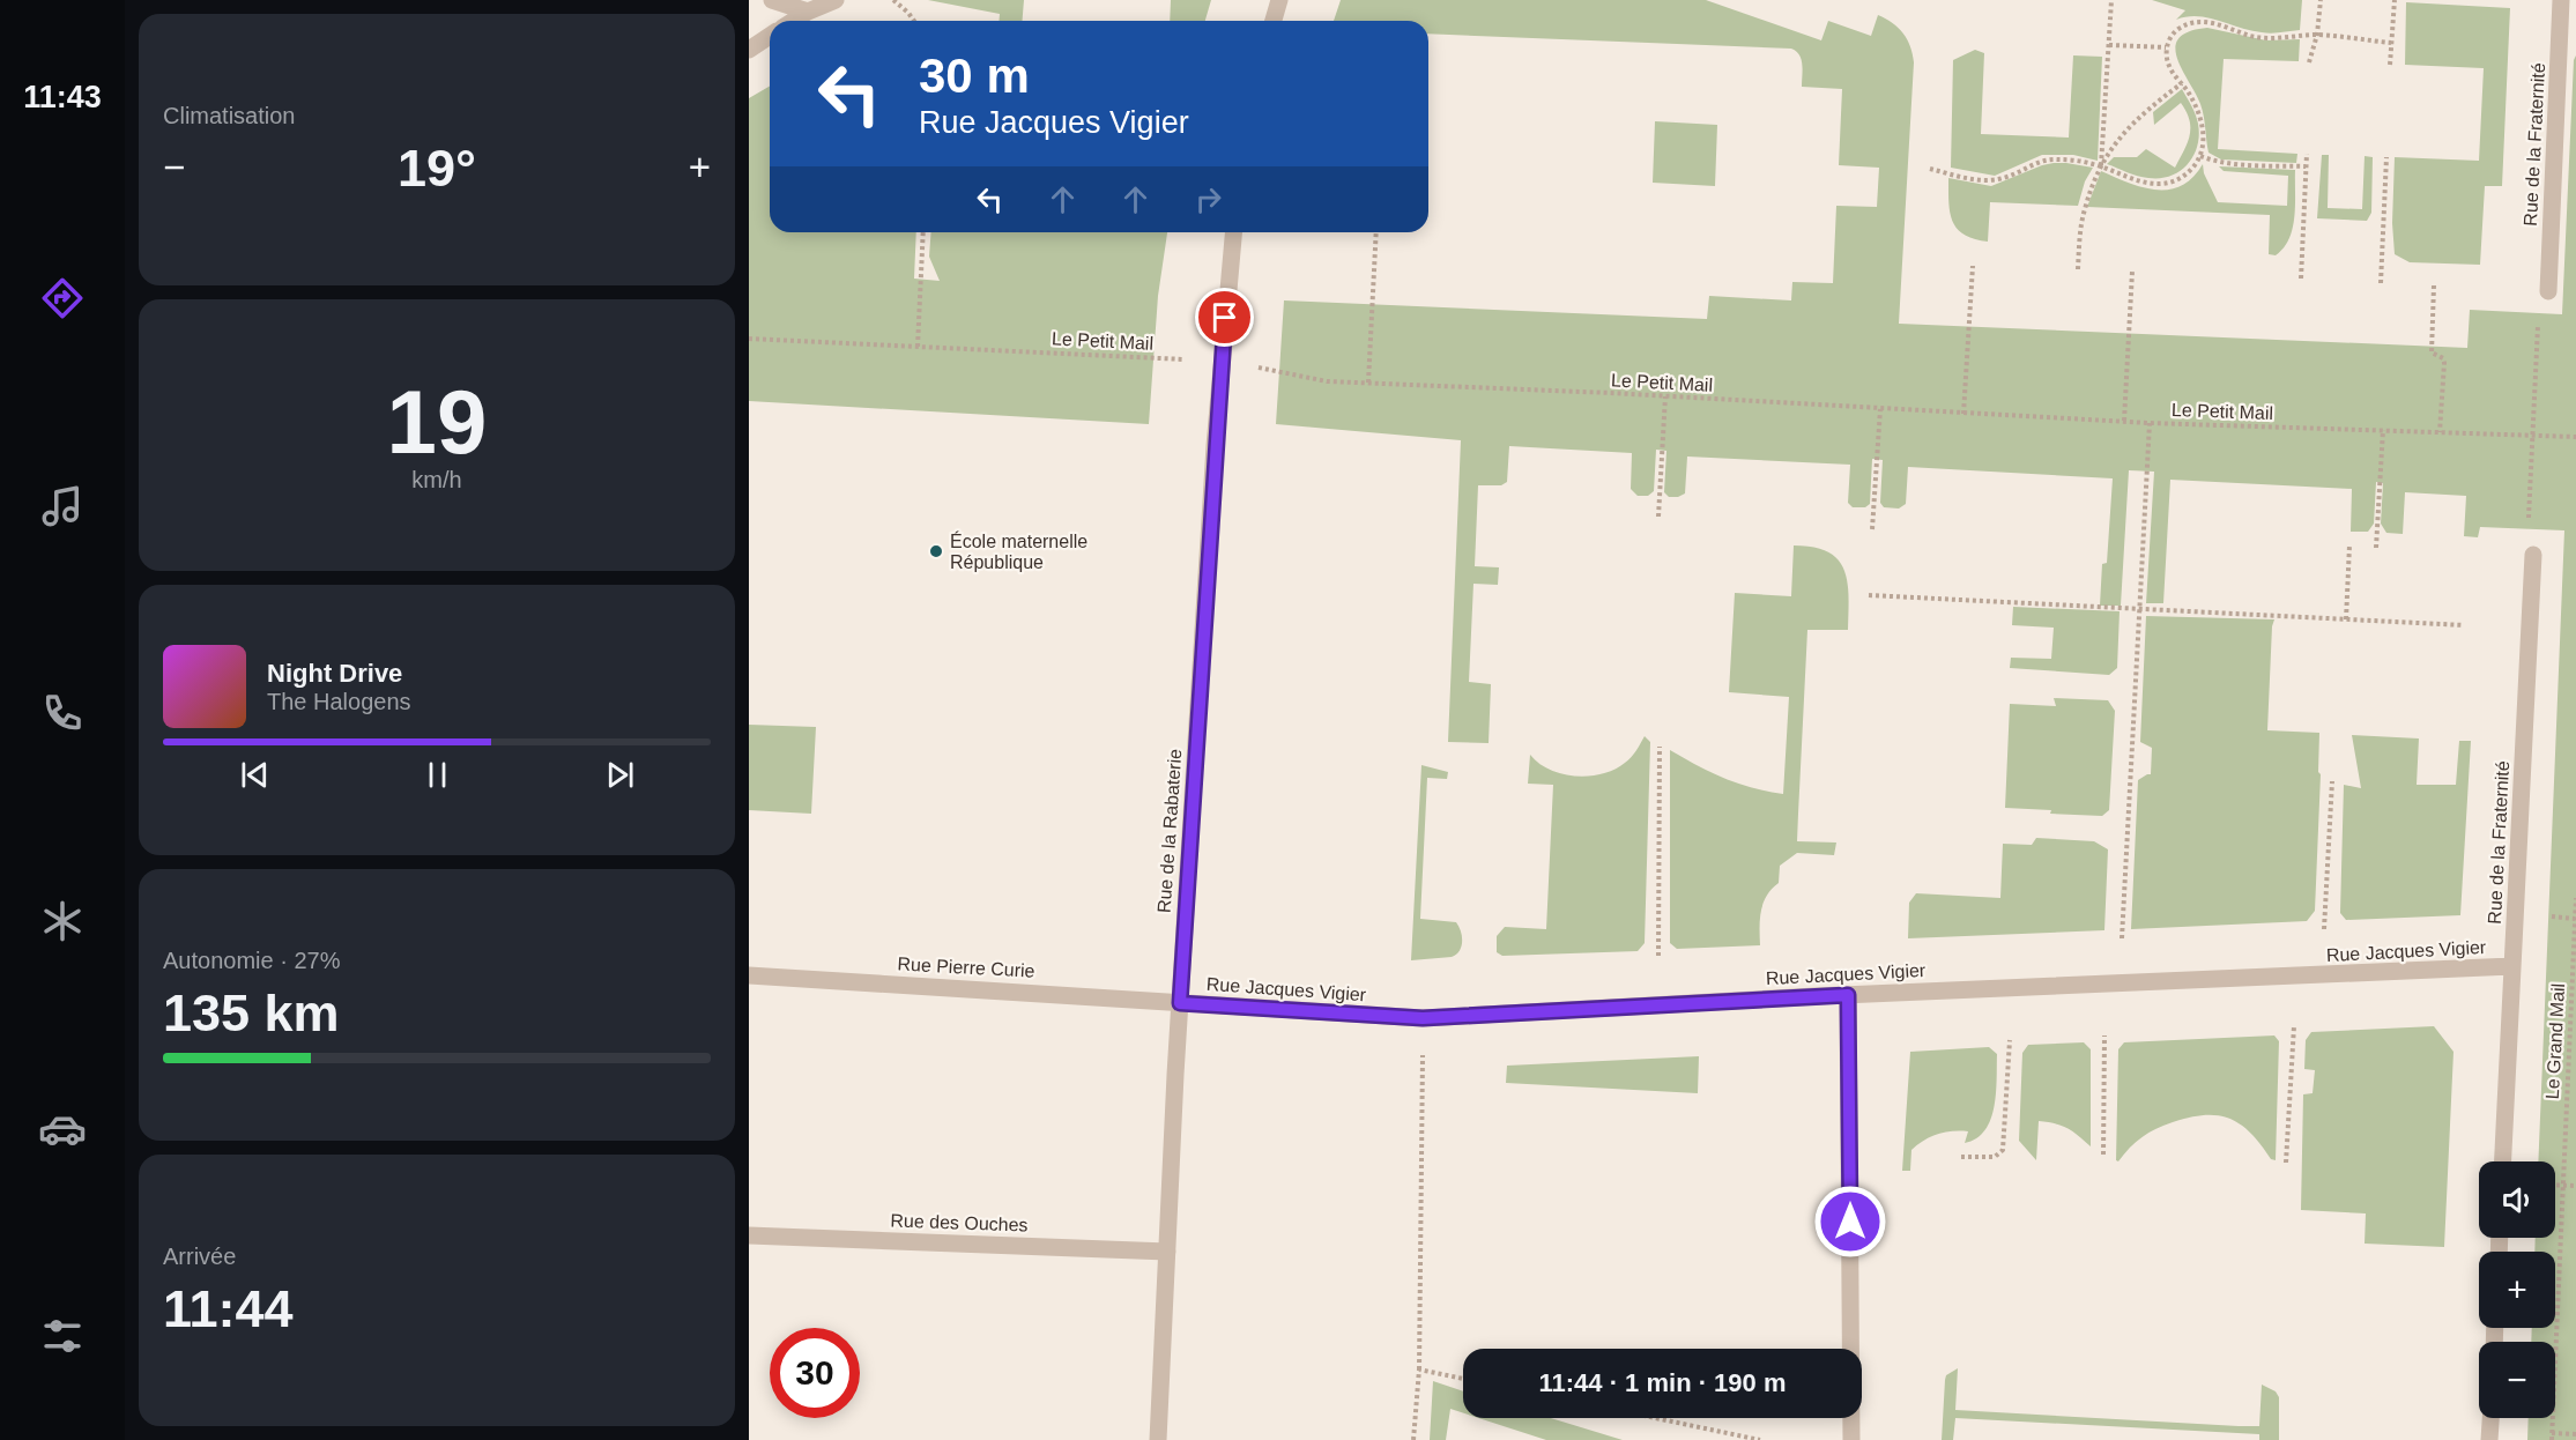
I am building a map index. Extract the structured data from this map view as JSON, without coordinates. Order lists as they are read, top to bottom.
{
  "streets": {
    "street": [
      "Rue de la Fraternité",
      "Rue de la Rabaterie",
      "Rue Jacques Vigier",
      "Rue Pierre Curie",
      "Rue des Ouches"
    ],
    "path": ["Le Petit Mail", "Le Grand Mail"]
  },
  "crossings": [
    ["Rue de la Fraternité", "Rue Jacques Vigier"],
    ["Le Petit Mail", "Rue de la Rabaterie"],
    ["Rue de la Rabaterie", "Rue Jacques Vigier"],
    ["Rue de la Rabaterie", "Rue Pierre Curie"],
    ["Rue de la Rabaterie", "Rue des Ouches"],
    ["Rue Jacques Vigier", "Rue Pierre Curie"]
  ],
  "places": ["École maternelle République"],
  "page": {
    "tabs": "11:43",
    "tile": [
      "Climatisation",
      ["19", "km/h"],
      ["Autonomie · 27%", "135 km"],
      ["Arrivée", "11:44"]
    ],
    "turn": ["30 m", "Rue Jacques Vigier"],
    "heat": ["−", "19°", "+"],
    "song": ["Night Drive", "The Halogens"],
    "map_buttons": ["+", "−"],
    "limit": "30",
    "trip": "11:44 · 1 min · 190 m"
  }
}
